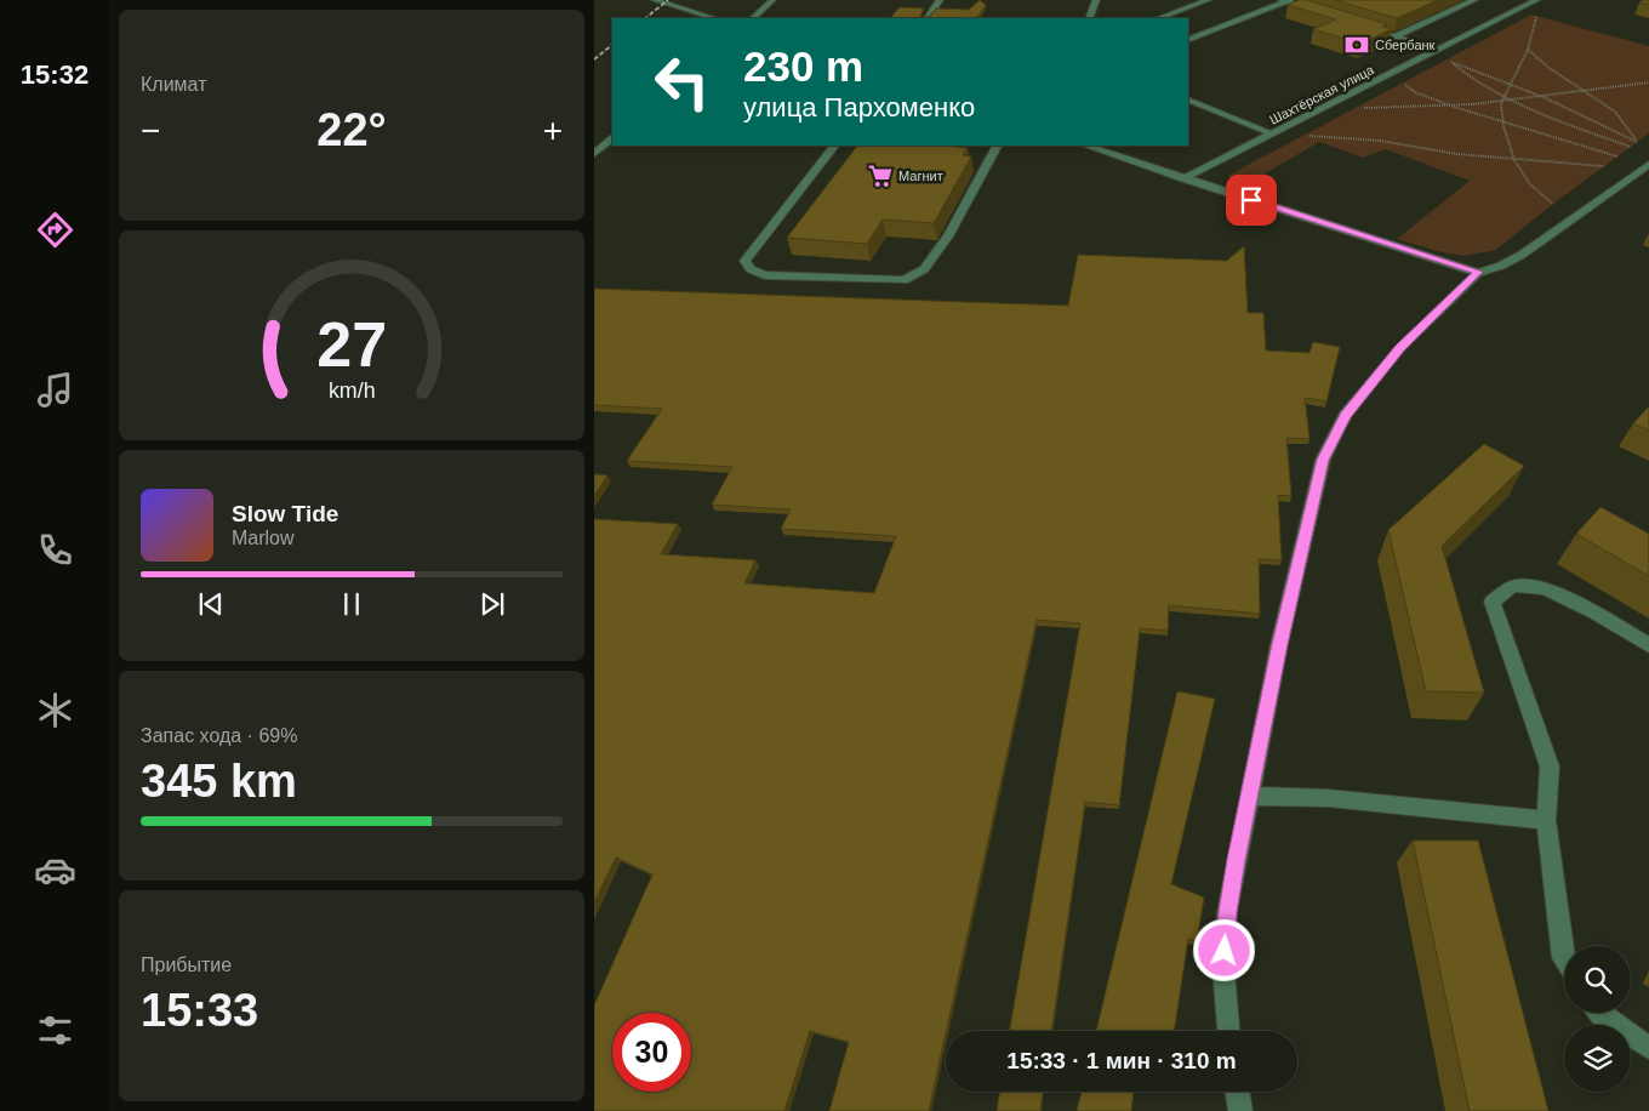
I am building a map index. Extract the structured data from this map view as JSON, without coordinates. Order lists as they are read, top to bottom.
{
  "streets": {
    "street": ["Шахтёрская улица"]
  },
  "places": {
    "bank": ["Сбербанк"],
    "supermarket": ["Магнит"]
  },
  "page": {
    "tabs": "15:32",
    "tile": [
      "Климат",
      ["Запас хода · 69%", "345 km"],
      ["Прибытие", "15:33"]
    ],
    "turn": ["230 m", "улица Пархоменко"],
    "heat": ["−", "22°", "+"],
    "song": ["Slow Tide", "Marlow"],
    "limit": "30",
    "trip": "15:33 · 1 мин · 310 m",
    "gauge": ["27", "km/h"]
  }
}
